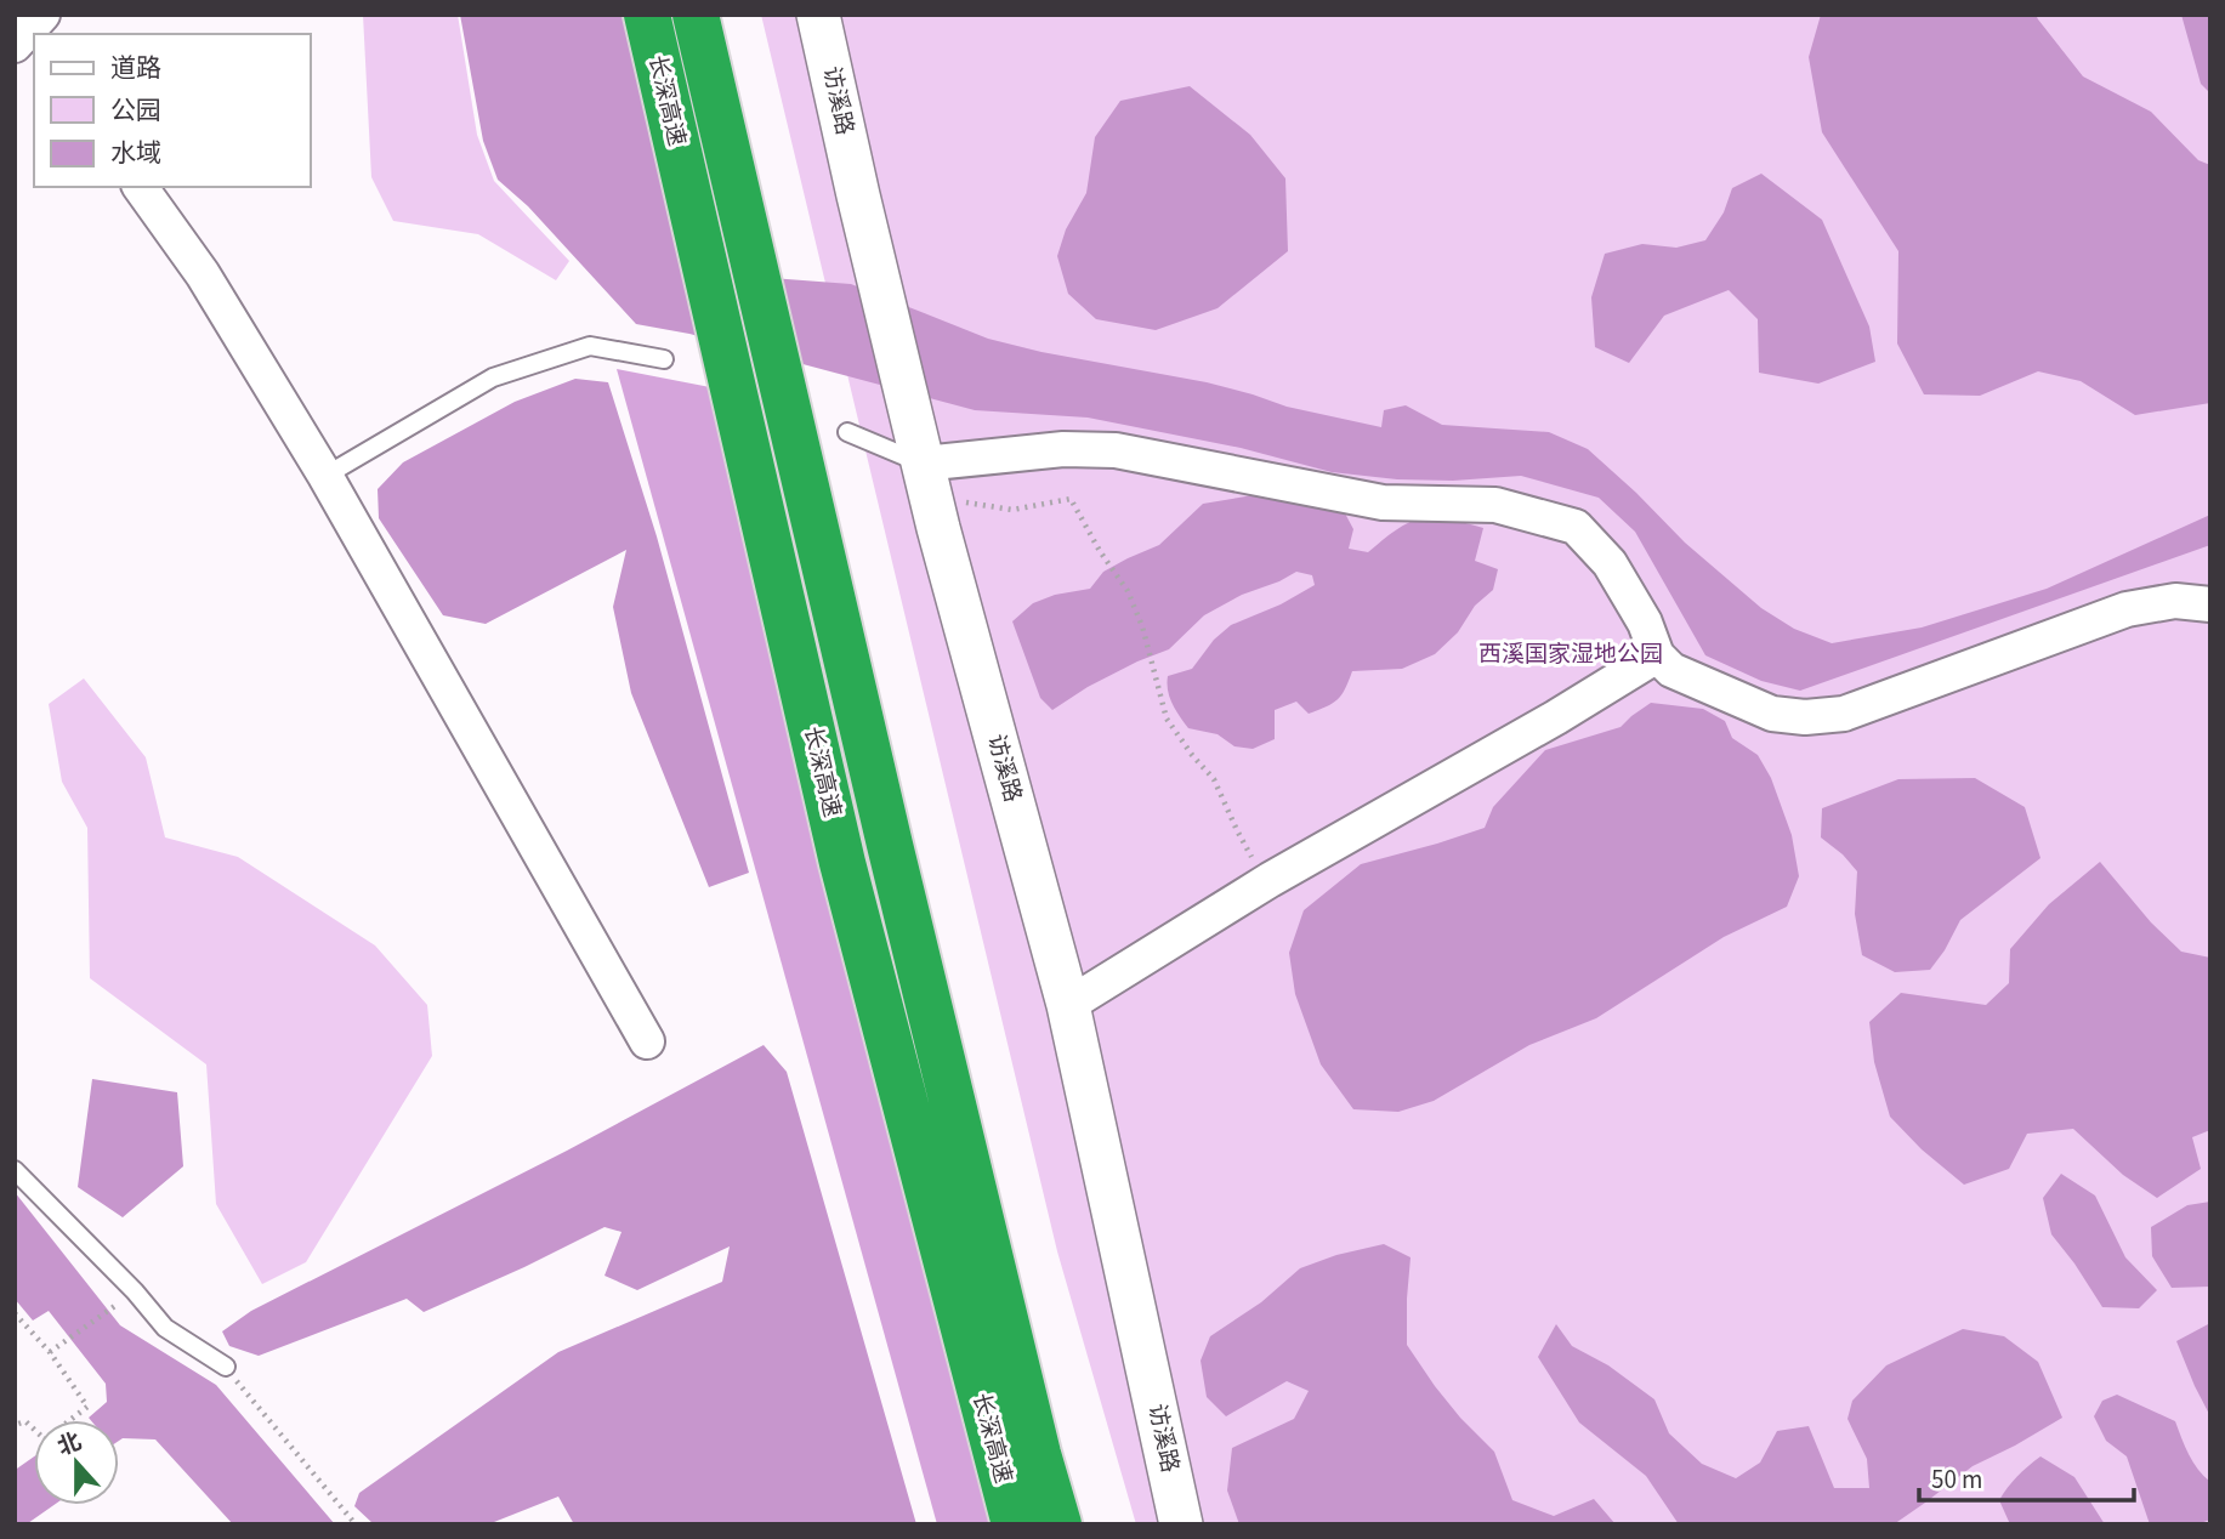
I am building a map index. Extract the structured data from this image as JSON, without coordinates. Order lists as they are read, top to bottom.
{
  "streets": {
    "highway": ["长深高速"],
    "street": ["访溪路"]
  },
  "parks": ["西溪国家湿地公园"],
  "legend": ["道路", "公园", "水域"],
  "scale_bar": "50 m",
  "north": "top"
}
